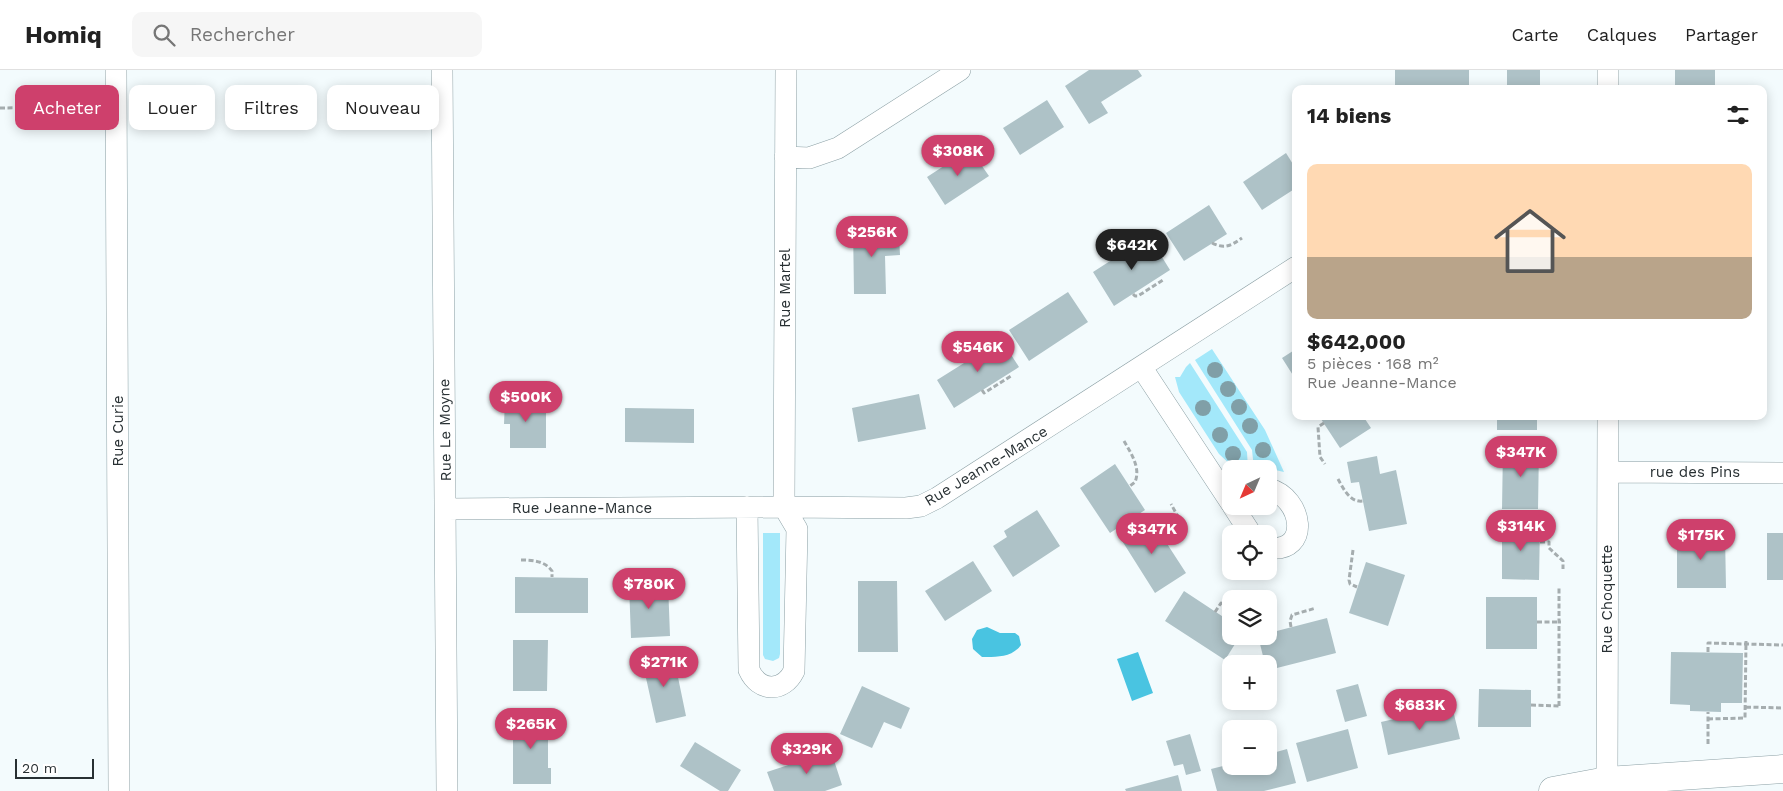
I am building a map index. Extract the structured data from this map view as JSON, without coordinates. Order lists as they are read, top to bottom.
{
  "streets": {
    "street": [
      "Rue Martel",
      "Rue Le Moyne",
      "Rue Curie",
      "Rue Jeanne-Mance",
      "rue des Pins",
      "Rue Choquette"
    ]
  },
  "crossings": [
    ["Rue Martel", "Rue Jeanne-Mance"],
    ["Rue Le Moyne", "Rue Jeanne-Mance"],
    ["rue des Pins", "Rue Choquette"]
  ],
  "scale_bar": "20 m",
  "north": "bottom left",
  "page": {
    "header": "Homiq",
    "search": "Rechercher",
    "nav": ["Carte", "Calques", "Partager"],
    "chip": [
      "Acheter",
      "Louer",
      "Filtres",
      "Nouveau"
    ],
    "heading": "14 biens",
    "price": [
      "$308K",
      "$256K",
      "$642K",
      "$546K",
      "$500K",
      "$347K",
      "$314K",
      "$347K",
      "$175K",
      "$780K",
      "$271K",
      "$683K",
      "$265K",
      "$329K"
    ],
    "list": [
      {
        "name": "$642,000",
        "note": "5 pièces · 168 m² · Rue Jeanne-Mance"
      }
    ],
    "map_buttons": ["+", "−"],
    "scale": "20 m"
  }
}
